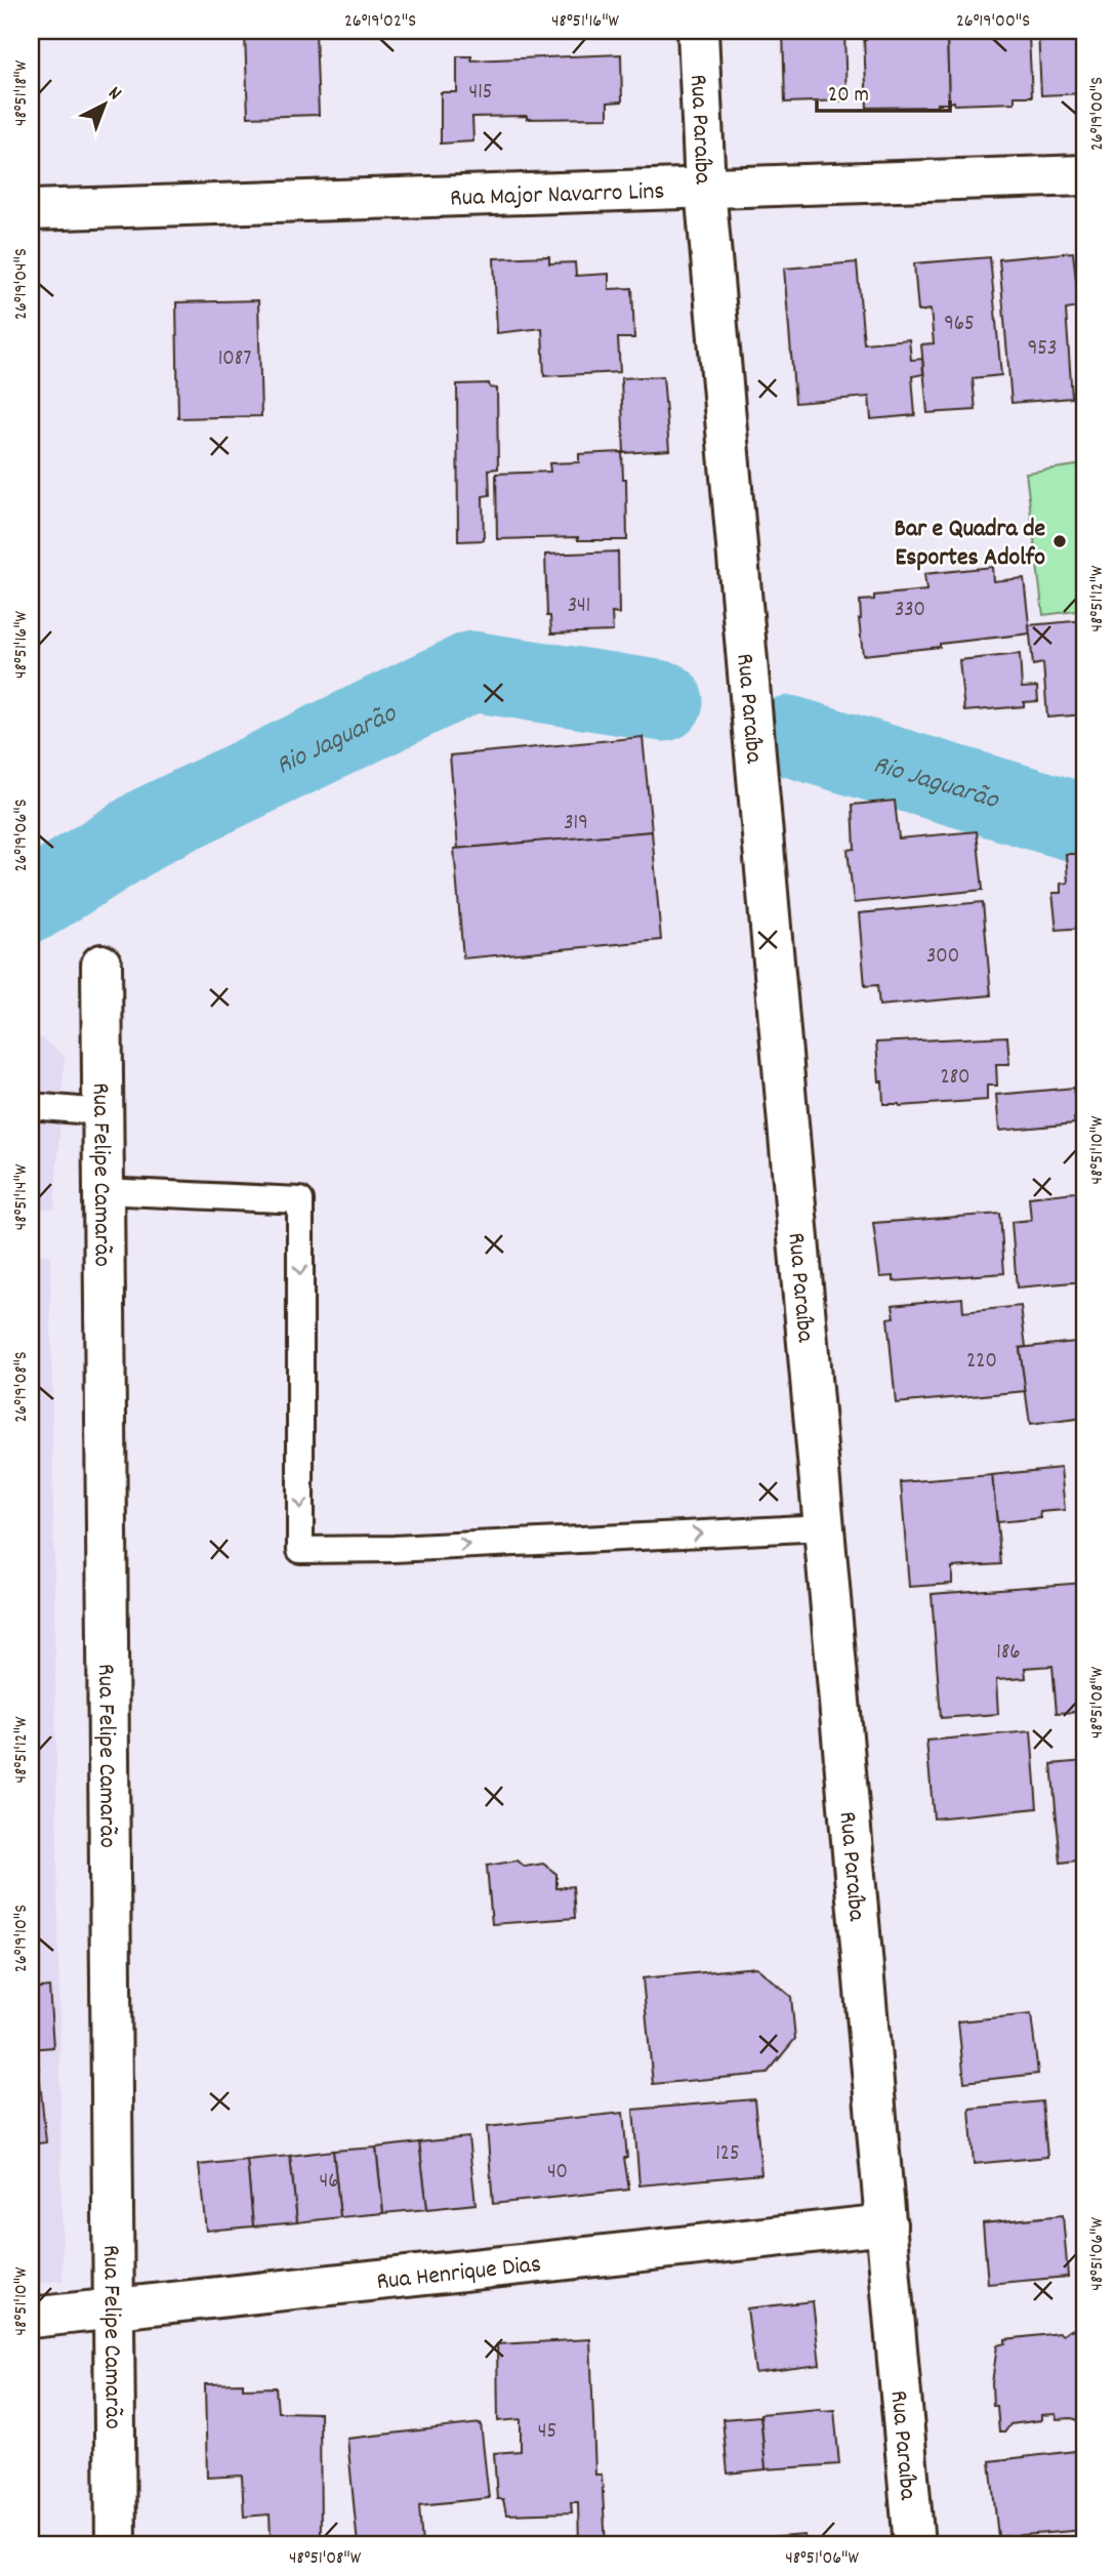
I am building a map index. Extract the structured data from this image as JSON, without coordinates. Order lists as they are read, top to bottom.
{
  "streets": {
    "street": [
      "Rua Paraíba",
      "Rua Major Navarro Lins",
      "Rua Felipe Camarão",
      "Rua Henrique Dias"
    ]
  },
  "crossings": [
    ["Rua Paraíba", "Rua Major Navarro Lins"],
    ["Rua Paraíba", "Rua Henrique Dias"],
    ["Rua Felipe Camarão", "Rua Henrique Dias"]
  ],
  "water": ["Rio Jaguarão"],
  "places": ["Bar e Quadra de Esportes Adolfo"],
  "house_numbers": [
    "415",
    "965",
    "953",
    "1087",
    "341",
    "330",
    "319",
    "300",
    "280",
    "220",
    "186",
    "125",
    "40",
    "46",
    "45"
  ],
  "scale_bar": "20 m",
  "north": "top right",
  "coordinates": [
    "26°19'02\"S",
    "48°51'16\"W",
    "26°19'00\"S",
    "48°51'18\"W",
    "26°19'04\"S",
    "48°51'12\"W",
    "26°19'06\"S",
    "48°51'10\"W",
    "48°51'14\"W",
    "26°19'08\"S",
    "48°51'08\"W",
    "26°19'10\"S",
    "48°51'06\"W"
  ]
}
